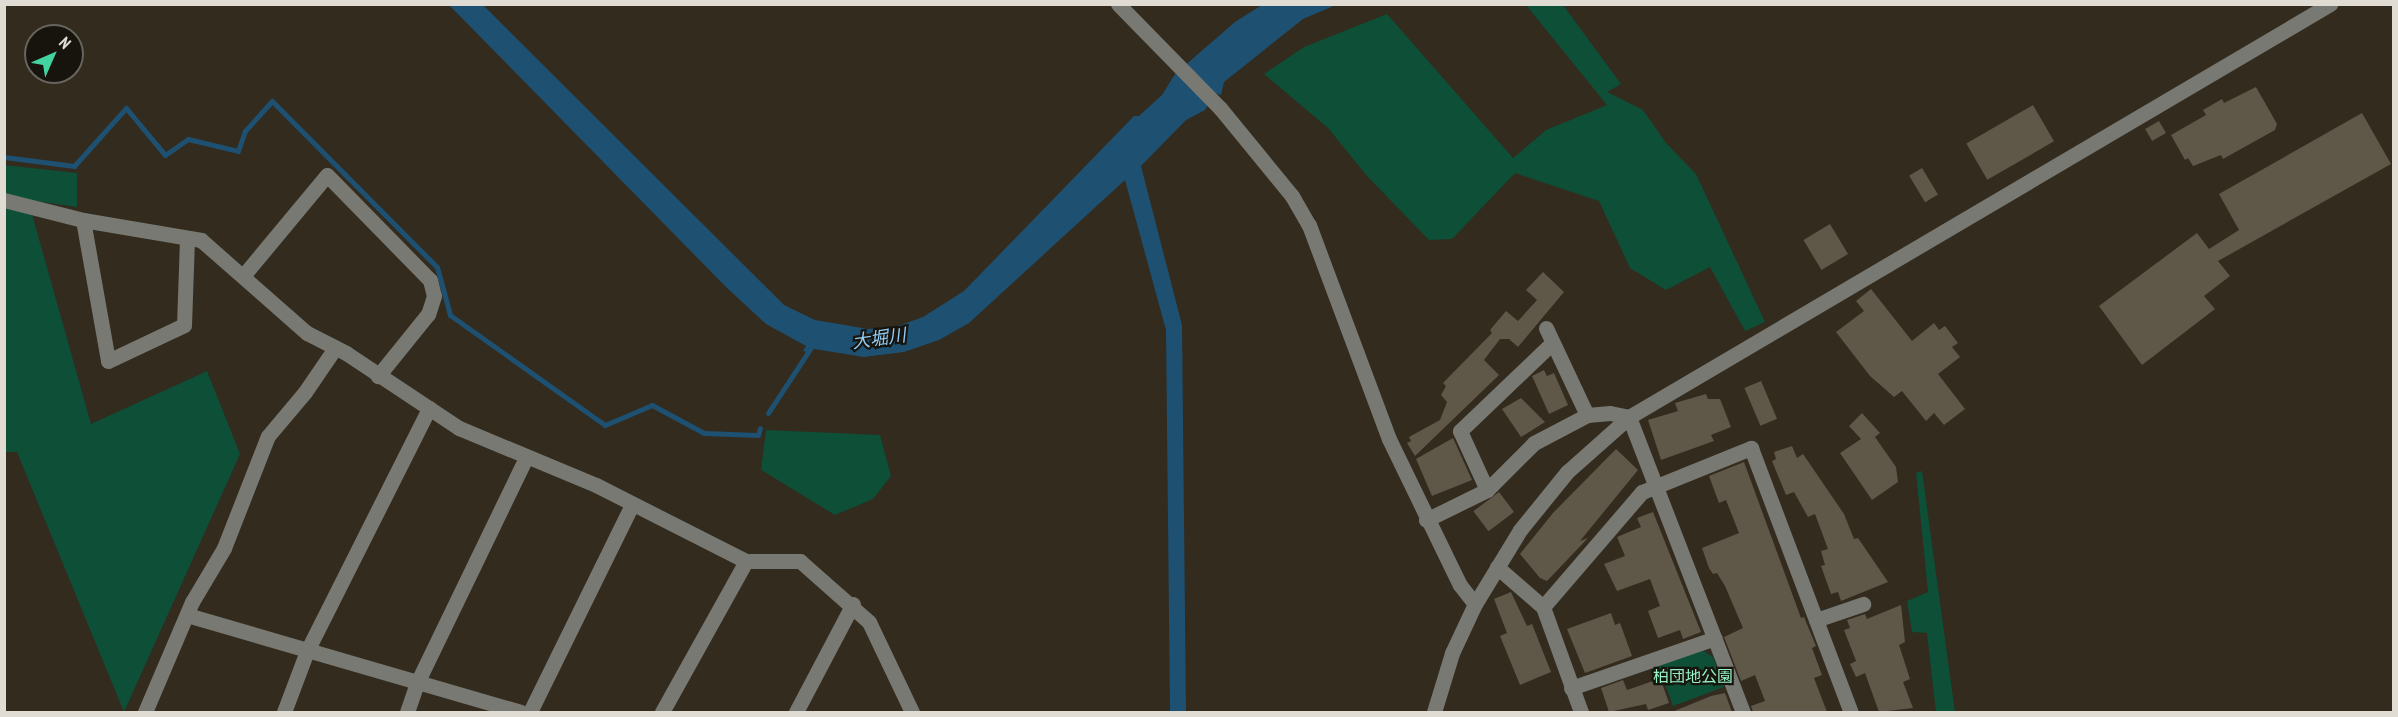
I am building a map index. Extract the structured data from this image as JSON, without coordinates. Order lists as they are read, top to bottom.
{
  "water": ["大堀川"],
  "parks": ["柏団地公園"],
  "north": "top right"
}
